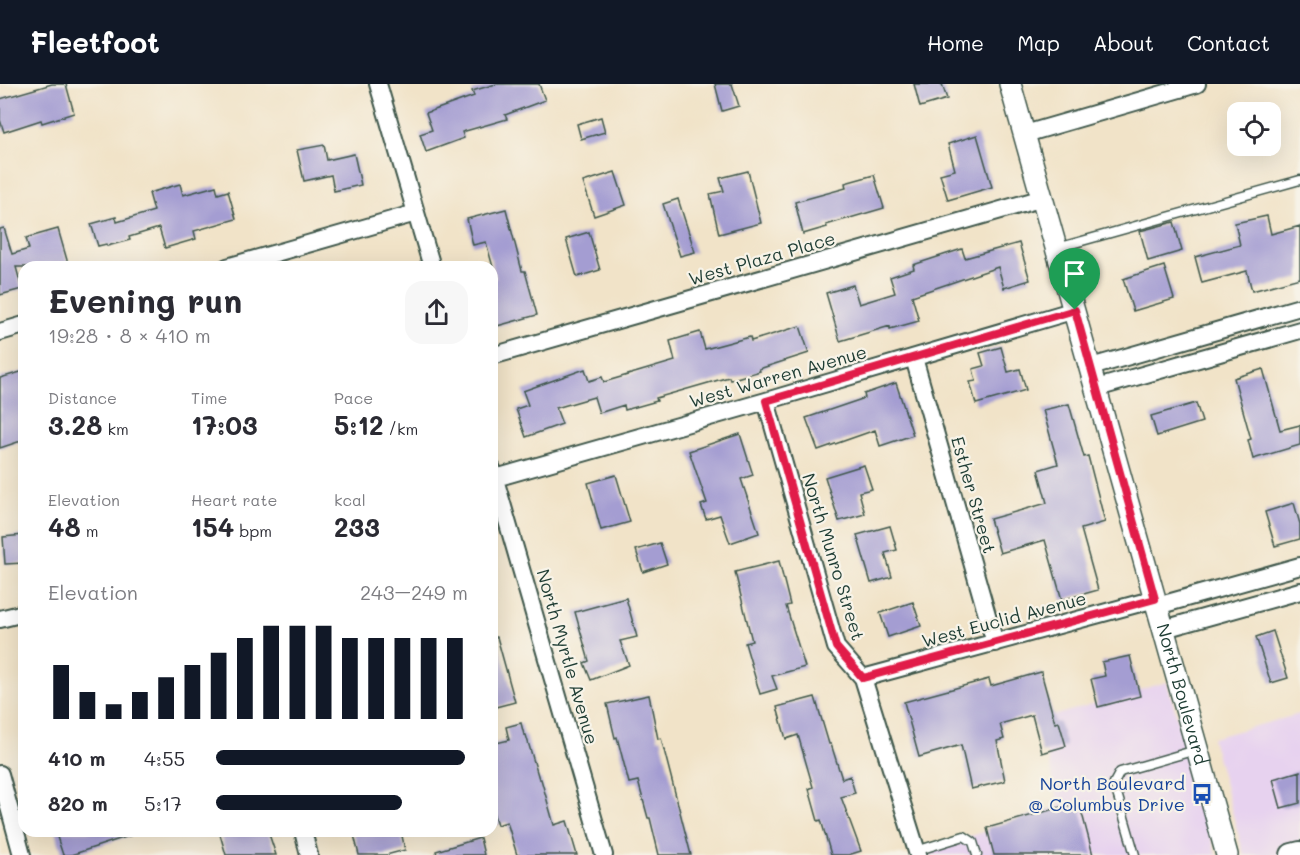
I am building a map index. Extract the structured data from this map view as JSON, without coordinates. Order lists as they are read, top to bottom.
{
  "streets": {
    "street": [
      "West Plaza Place",
      "West Warren Avenue",
      "Esther Street",
      "North Munro Street",
      "West Euclid Avenue",
      "North Myrtle Avenue",
      "North Boulevard"
    ]
  },
  "crossings": [
    ["West Plaza Place", "North Boulevard"],
    ["West Warren Avenue", "Esther Street"],
    ["West Warren Avenue", "North Munro Street"],
    ["West Warren Avenue", "North Boulevard"],
    ["Esther Street", "West Euclid Avenue"],
    ["North Munro Street", "West Euclid Avenue"],
    ["West Euclid Avenue", "North Boulevard"]
  ],
  "places": {
    "bus stop": ["North Boulevard @ Columbus Drive"]
  },
  "page": {
    "header": "Fleetfoot",
    "nav": [
      "Home",
      "Map",
      "About",
      "Contact"
    ],
    "heading": ["Evening run", "19:28 · 8 × 410 m"],
    "stats": [
      ["Distance", "3.28 km"],
      ["Time", "17:03"],
      ["Pace", "5:12 /km"],
      ["Elevation", "48 m"],
      ["Heart rate", "154 bpm"],
      ["kcal", "233"]
    ],
    "chart": ["Elevation", "243–249 m"],
    "list": [
      {
        "name": "410 m",
        "note": "4:55"
      },
      {
        "name": "820 m",
        "note": "5:17"
      }
    ]
  }
}
